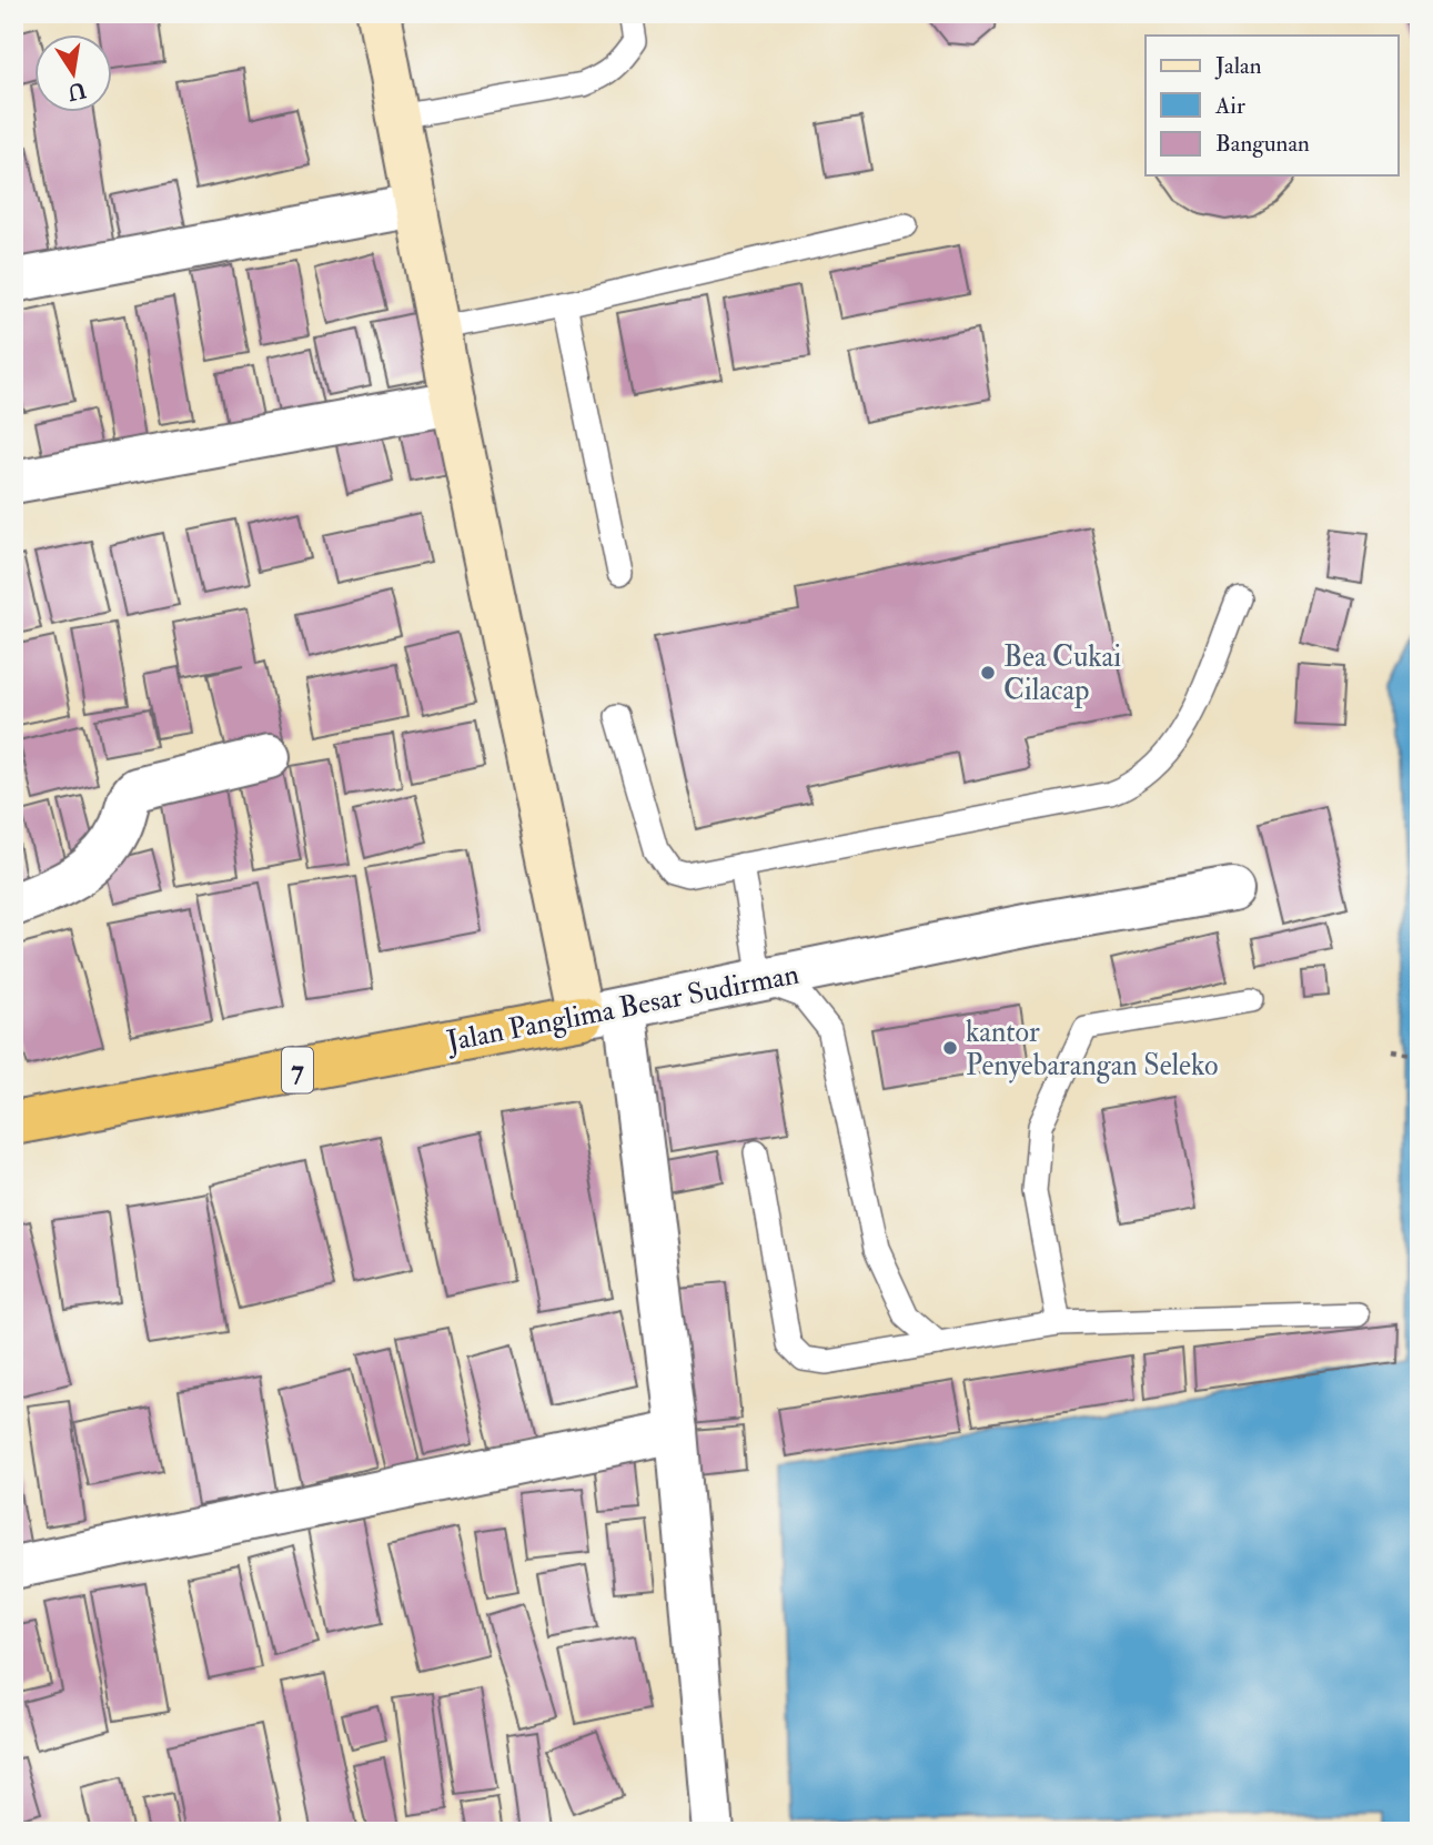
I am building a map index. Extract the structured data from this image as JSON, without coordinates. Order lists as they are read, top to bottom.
{
  "streets": {
    "highway": ["Jalan Panglima Besar Sudirman", "7"]
  },
  "places": ["Bea Cukai Cilacap", "kantor Penyebarangan Seleko"],
  "legend": ["Jalan", "Air", "Bangunan"],
  "north": "bottom"
}
